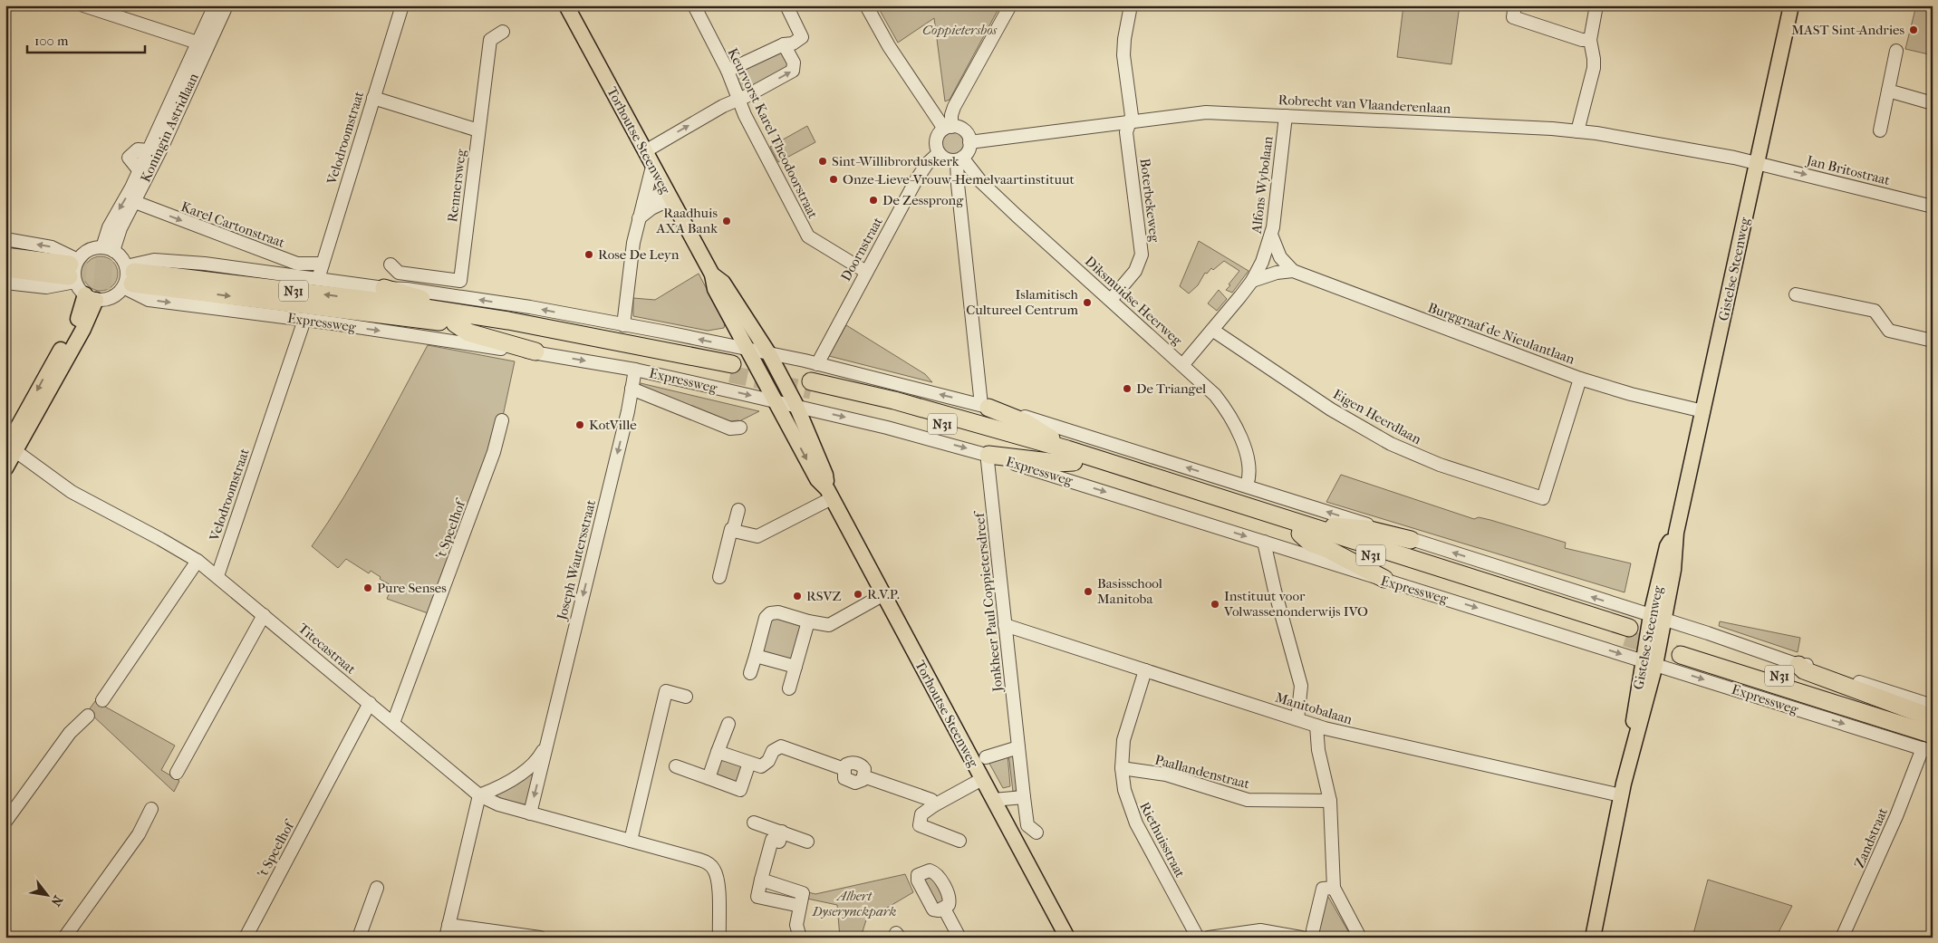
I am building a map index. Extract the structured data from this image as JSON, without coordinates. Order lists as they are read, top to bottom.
{
  "streets": {
    "highway": ["N31", "Expressweg"],
    "main road": ["Torhoutse Steenweg", "Gistelse Steenweg"],
    "street": [
      "Robrecht van Vlaanderenlaan",
      "Koningin Astridlaan",
      "Keurvorst Karel Theodoorstraat",
      "Velodroomstraat",
      "Jan Britostraat",
      "Alfons Wybolaan",
      "Rennersweg",
      "Boterbekeweg",
      "Karel Cartonstraat",
      "Doornstraat",
      "Diksmuidse Heerweg",
      "Burggraaf de Nieulantlaan",
      "Eigen Heerdlaan",
      "'t Speelhof",
      "Joseph Wautersstraat",
      "Jonkheer Paul Coppietersdreef",
      "Titecastraat",
      "Manitobalaan",
      "Paallandenstraat",
      "Zandstraat",
      "Riethuisstraat"
    ]
  },
  "crossings": [
    ["Robrecht van Vlaanderenlaan", "Jan Britostraat"],
    ["Robrecht van Vlaanderenlaan", "Alfons Wybolaan"],
    ["Robrecht van Vlaanderenlaan", "Boterbekeweg"],
    ["Robrecht van Vlaanderenlaan", "Doornstraat"],
    ["Robrecht van Vlaanderenlaan", "Gistelse Steenweg"],
    ["Robrecht van Vlaanderenlaan", "Diksmuidse Heerweg"],
    ["Koningin Astridlaan", "Karel Cartonstraat"],
    ["Koningin Astridlaan", "Expressweg"],
    ["Keurvorst Karel Theodoorstraat", "Doornstraat"],
    ["Velodroomstraat", "Karel Cartonstraat"],
    ["Velodroomstraat", "Expressweg"],
    ["Velodroomstraat", "Titecastraat"],
    ["Torhoutse Steenweg", "Expressweg"],
    ["Jan Britostraat", "Gistelse Steenweg"],
    ["Alfons Wybolaan", "Diksmuidse Heerweg"],
    ["Alfons Wybolaan", "Eigen Heerdlaan"],
    ["Boterbekeweg", "Diksmuidse Heerweg"],
    ["Doornstraat", "Diksmuidse Heerweg"],
    ["Gistelse Steenweg", "N31"],
    ["Gistelse Steenweg", "Expressweg"],
    ["Gistelse Steenweg", "Burggraaf de Nieulantlaan"],
    ["Gistelse Steenweg", "Manitobalaan"],
    ["N31", "Expressweg"],
    ["Expressweg", "Joseph Wautersstraat"],
    ["Expressweg", "Jonkheer Paul Coppietersdreef"],
    ["Expressweg", "Zandstraat"],
    ["Burggraaf de Nieulantlaan", "Eigen Heerdlaan"],
    ["'t Speelhof", "Titecastraat"],
    ["Joseph Wautersstraat", "Titecastraat"],
    ["Jonkheer Paul Coppietersdreef", "Manitobalaan"],
    ["Manitobalaan", "Riethuisstraat"],
    ["Paallandenstraat", "Riethuisstraat"]
  ],
  "one_way": ["Jan Britostraat", "Joseph Wautersstraat"],
  "parks": ["Coppietersbos", "Albert Dyserynckpark"],
  "places": [
    "MAST Sint-Andries",
    "Sint-Willibrorduskerk",
    "Onze-Lieve-Vrouw-Hemelvaartinstituut",
    "De Zessprong",
    "Raadhuis AXA Bank",
    "Rose De Leyn",
    "Islamitisch Cultureel Centrum",
    "De Triangel",
    "KotVille",
    "Pure Senses",
    "Basisschool Manitoba",
    "R.V.P.",
    "RSVZ",
    "Instituut voor Volwassenonderwijs IVO"
  ],
  "scale_bar": "100 m",
  "north": "bottom right"
}
